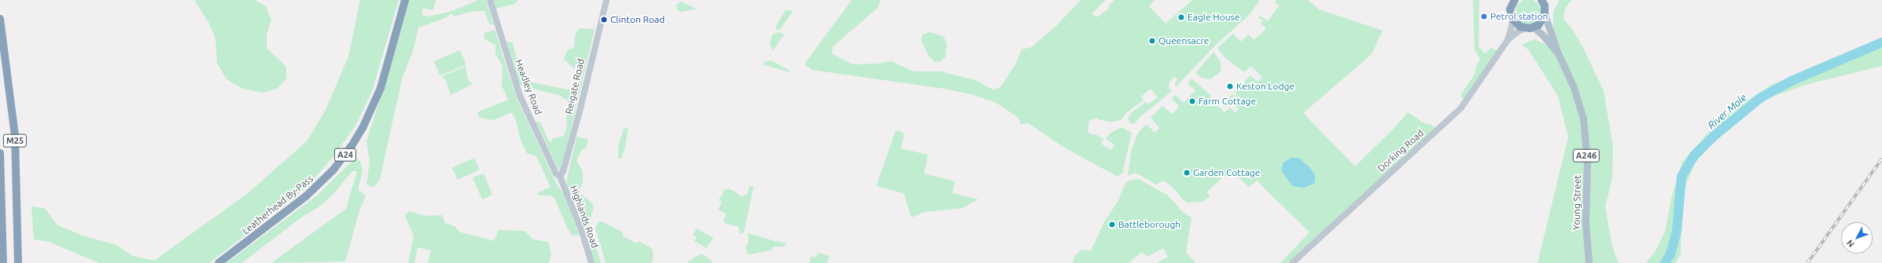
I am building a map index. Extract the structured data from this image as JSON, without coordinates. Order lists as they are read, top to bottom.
{
  "streets": {
    "highway": ["M25", "A24", "Leatherhead By-Pass"],
    "main road": [
      "Reigate Road",
      "Headley Road",
      "Dorking Road",
      "A246",
      "Young Street",
      "Highlands Road"
    ]
  },
  "crossings": [
    ["Reigate Road", "Headley Road"],
    ["Reigate Road", "Highlands Road"],
    ["Headley Road", "Highlands Road"]
  ],
  "water": ["River Mole"],
  "places": [
    "Petrol station",
    "Eagle House",
    "Clinton Road",
    "Queensacre",
    "Keston Lodge",
    "Farm Cottage",
    "Garden Cottage",
    "Battleborough"
  ],
  "north": "bottom left"
}
